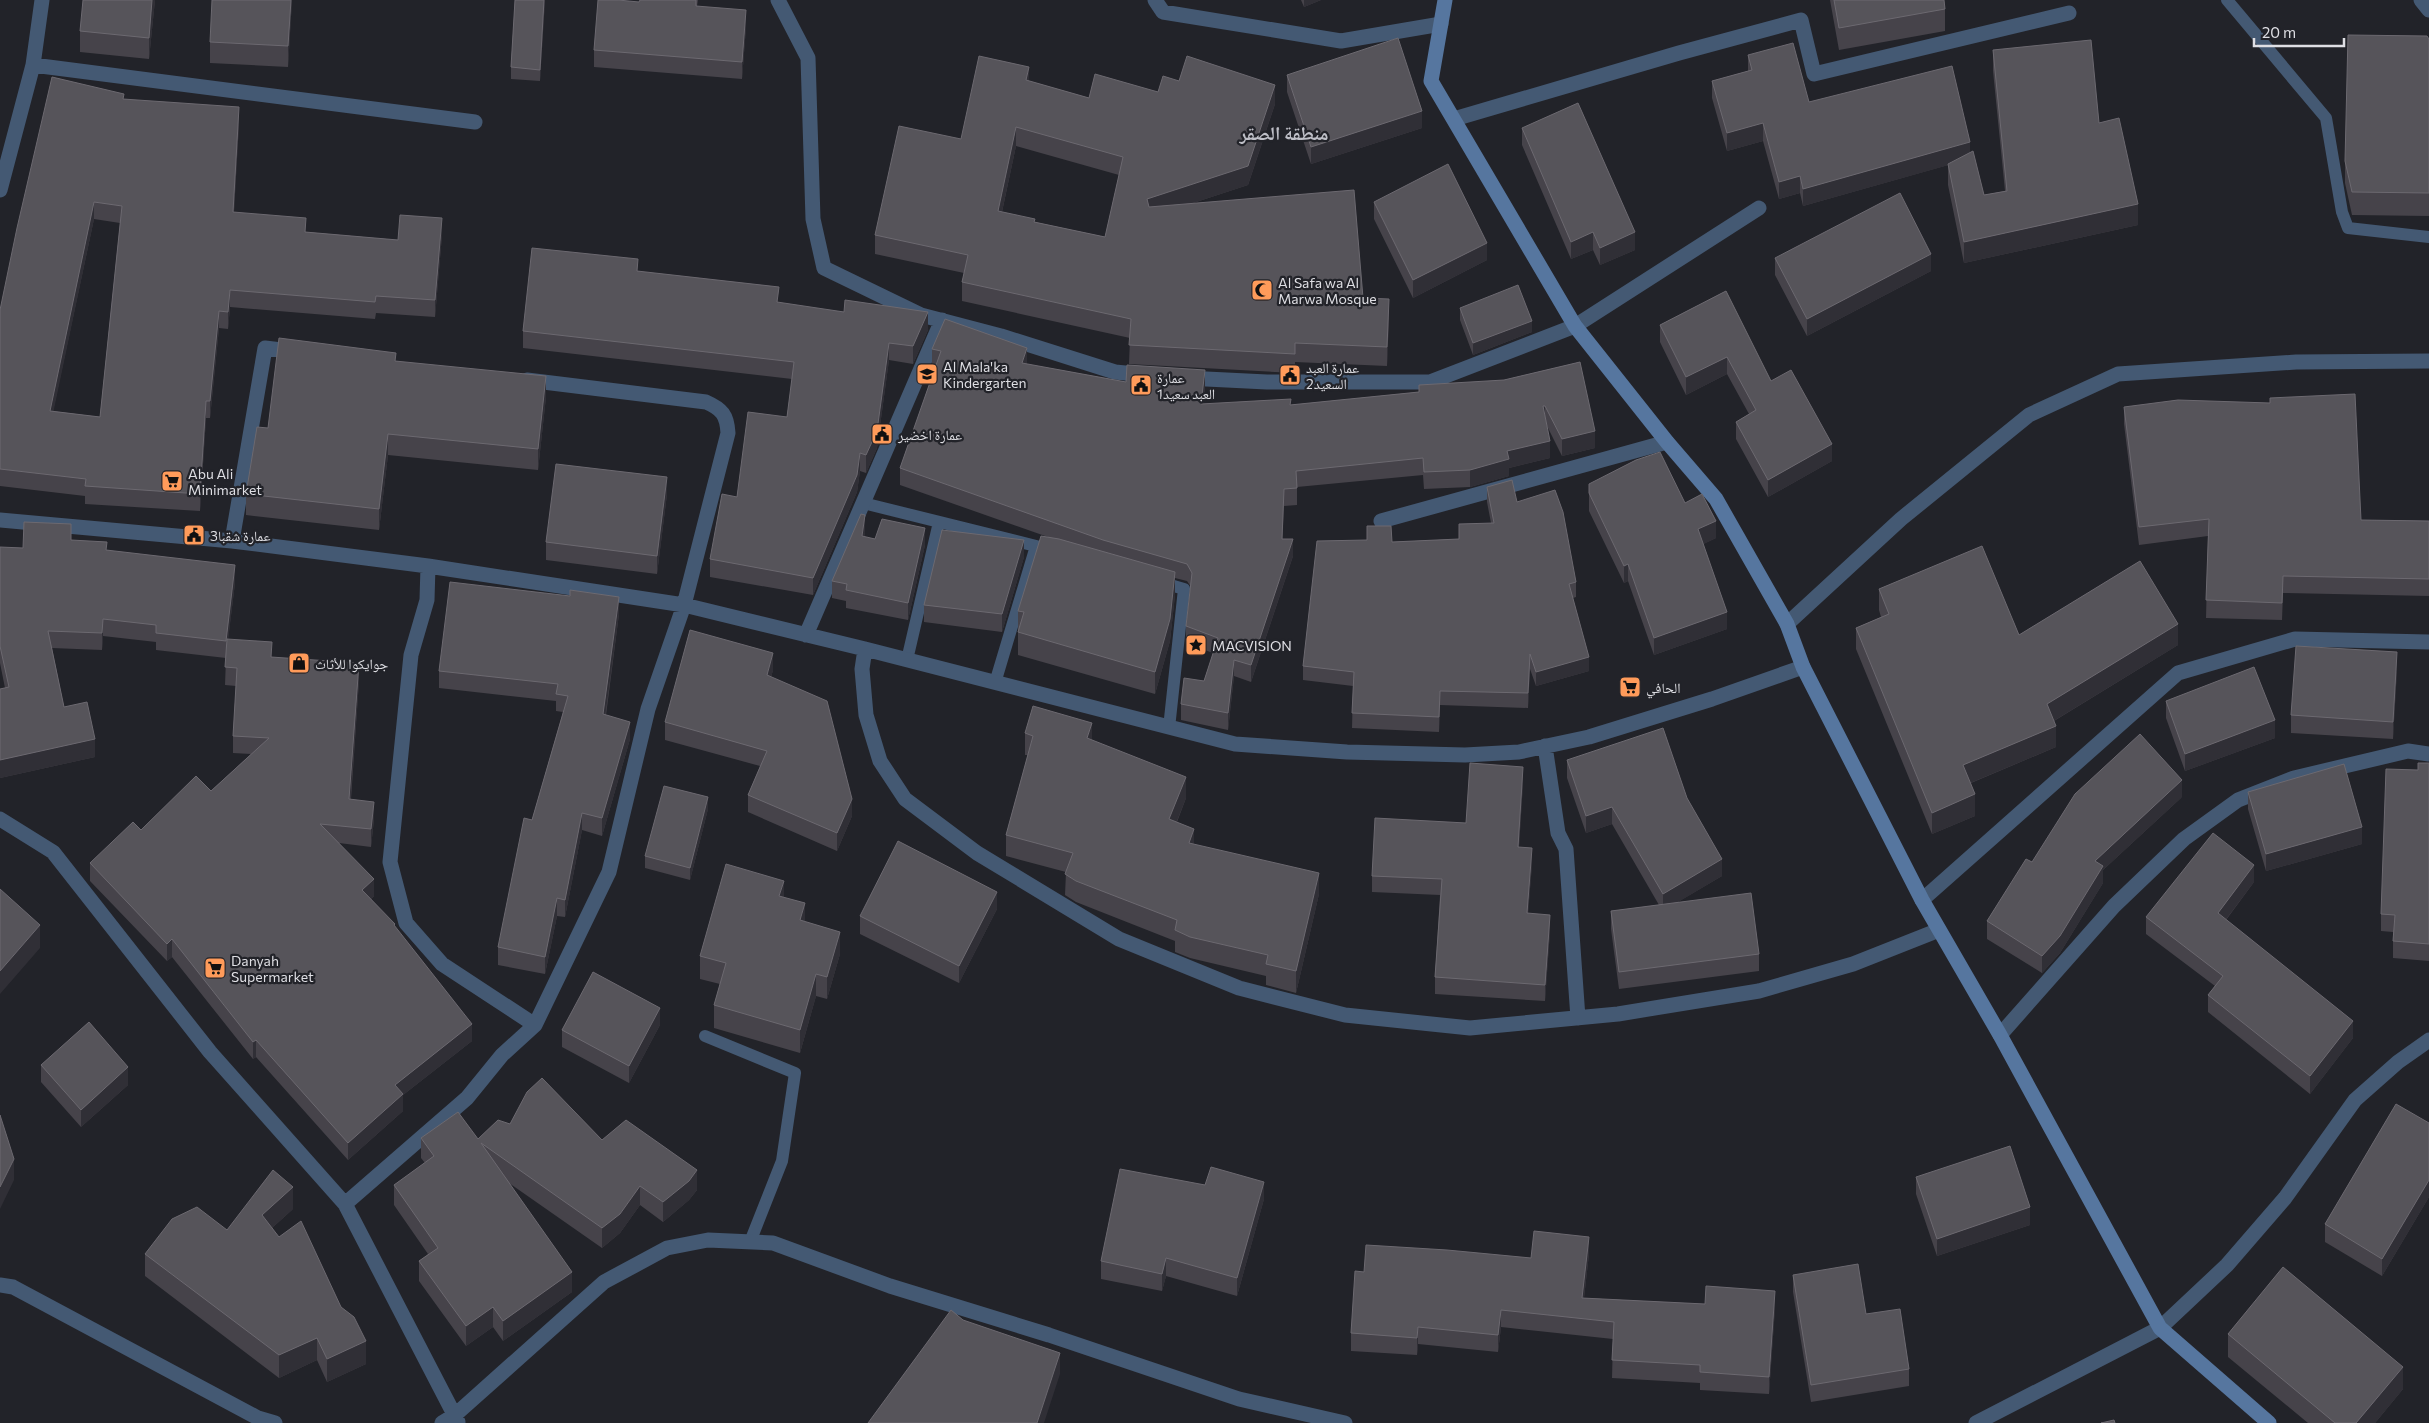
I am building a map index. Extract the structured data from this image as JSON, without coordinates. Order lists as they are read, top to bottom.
{
  "districts": ["منطقة الصقر"],
  "places": {
    "mosque": ["Al Safa wa Al Marwa Mosque"],
    "school or university": ["Al Mala'ka Kindergarten"],
    "public building": [
      "عمارة العبد السعيد2",
      "عمارة العبد سعيد1",
      "عمارة اخضير",
      "عمارة شقبا3"
    ],
    "supermarket": ["Abu Ali Minimarket", "الحافي", "Danyah Supermarket"],
    "place": ["MACVISION"],
    "shop": ["جوايكوا للأثاث"]
  },
  "scale_bar": "20 m"
}
